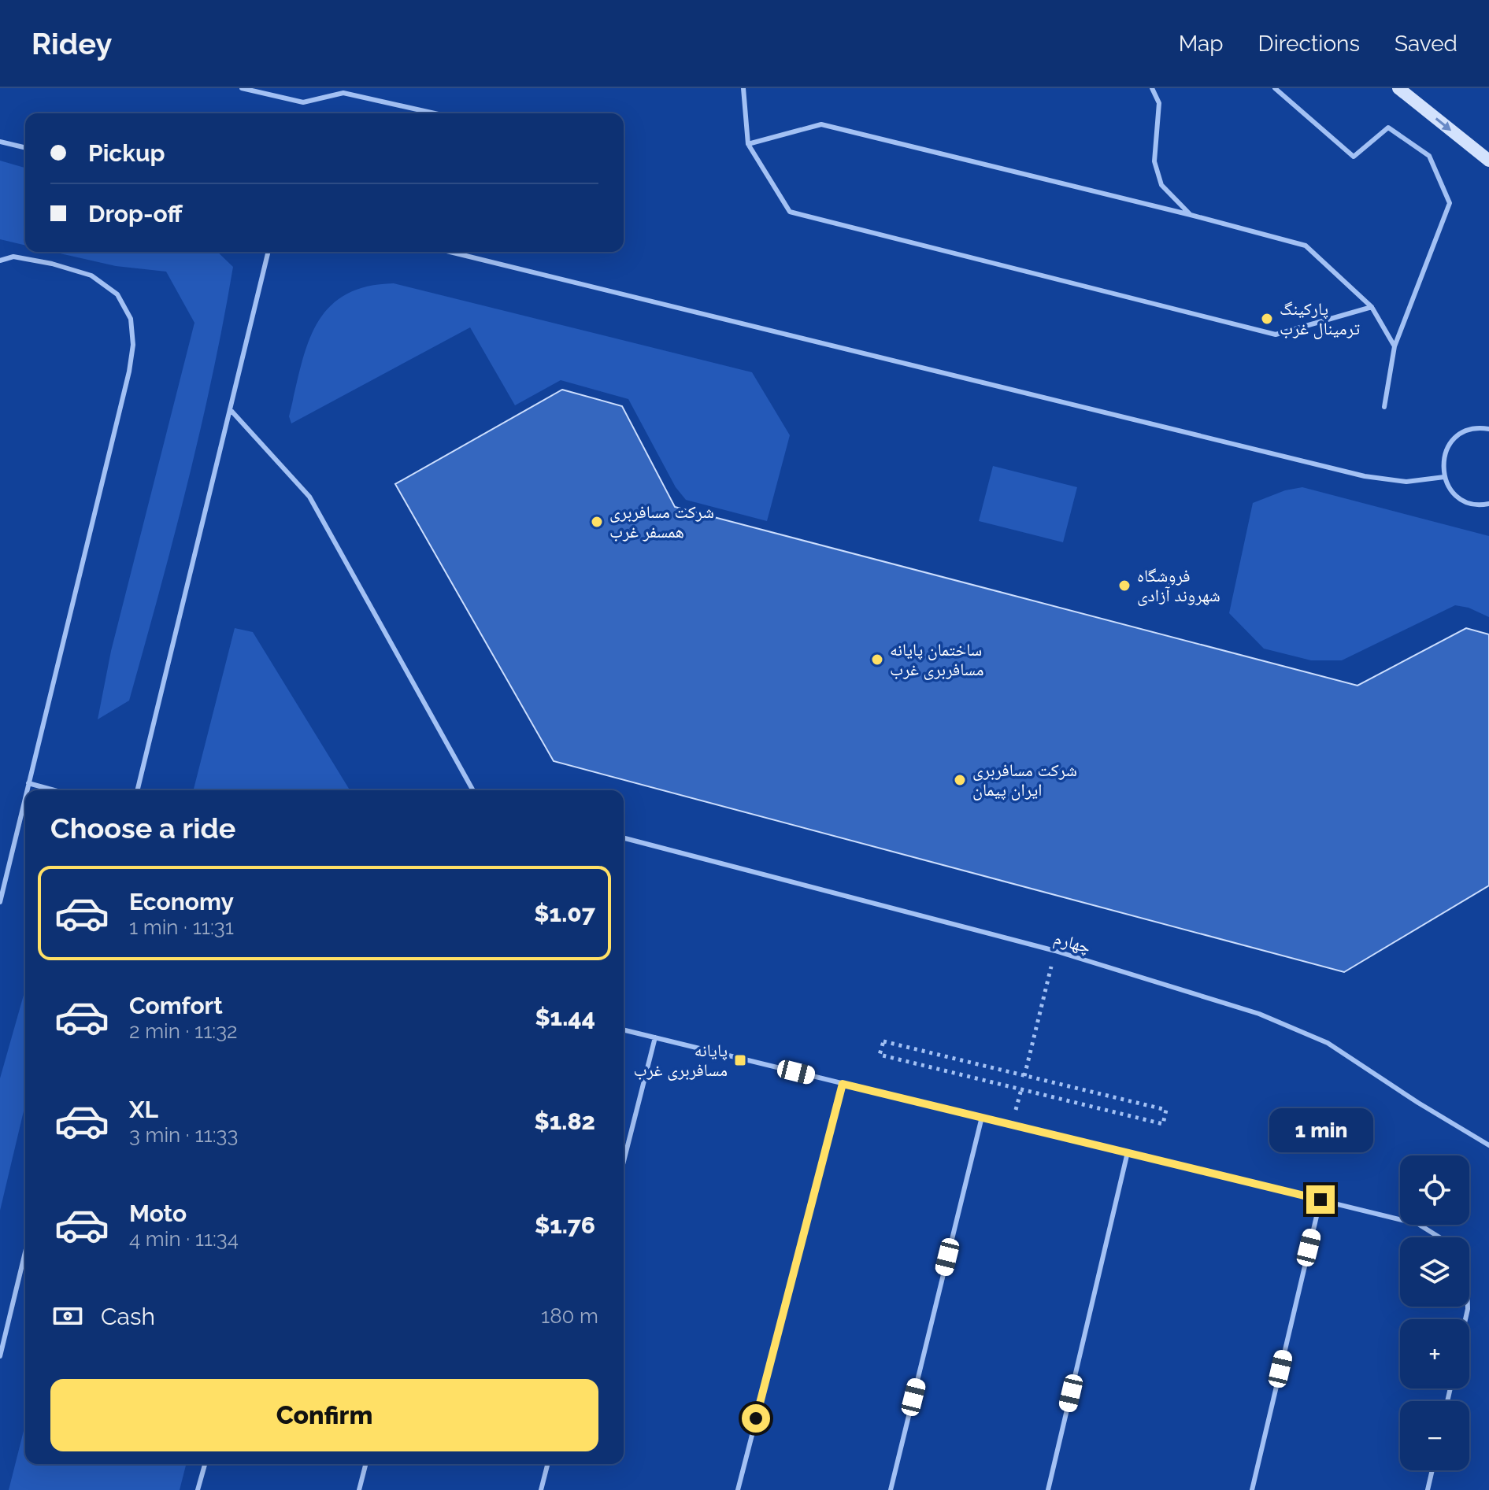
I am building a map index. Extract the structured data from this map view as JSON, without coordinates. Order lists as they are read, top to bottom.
{
  "streets": {
    "lane": ["چهارم"]
  },
  "places": {
    "other": [
      "پارکینگ ترمینال غرب",
      "شرکت مسافربری همسفر غرب",
      "فروشگاه شهروند آزادی",
      "ساختمان پایانه مسافربری غرب",
      "شرکت مسافربری ایران پیمان"
    ],
    "transit": ["پایانه مسافربری غرب"]
  },
  "page": {
    "header": "Ridey",
    "nav": ["Map", "Directions", "Saved"],
    "banner": ["Pickup", "Drop-off"],
    "heading": "Choose a ride",
    "list": [
      {
        "name": "Economy",
        "note": "1 min · 11:31",
        "value": "$1.07"
      },
      {
        "name": "Comfort",
        "note": "2 min · 11:32",
        "value": "$1.44"
      },
      {
        "name": "XL",
        "note": "3 min · 11:33",
        "value": "$1.82"
      },
      {
        "name": "Moto",
        "note": "4 min · 11:34",
        "value": "$1.76"
      }
    ],
    "bubble": "1 min",
    "map_buttons": ["+", "−"],
    "pay": ["Cash", "180 m"],
    "buttons": "Confirm"
  }
}
